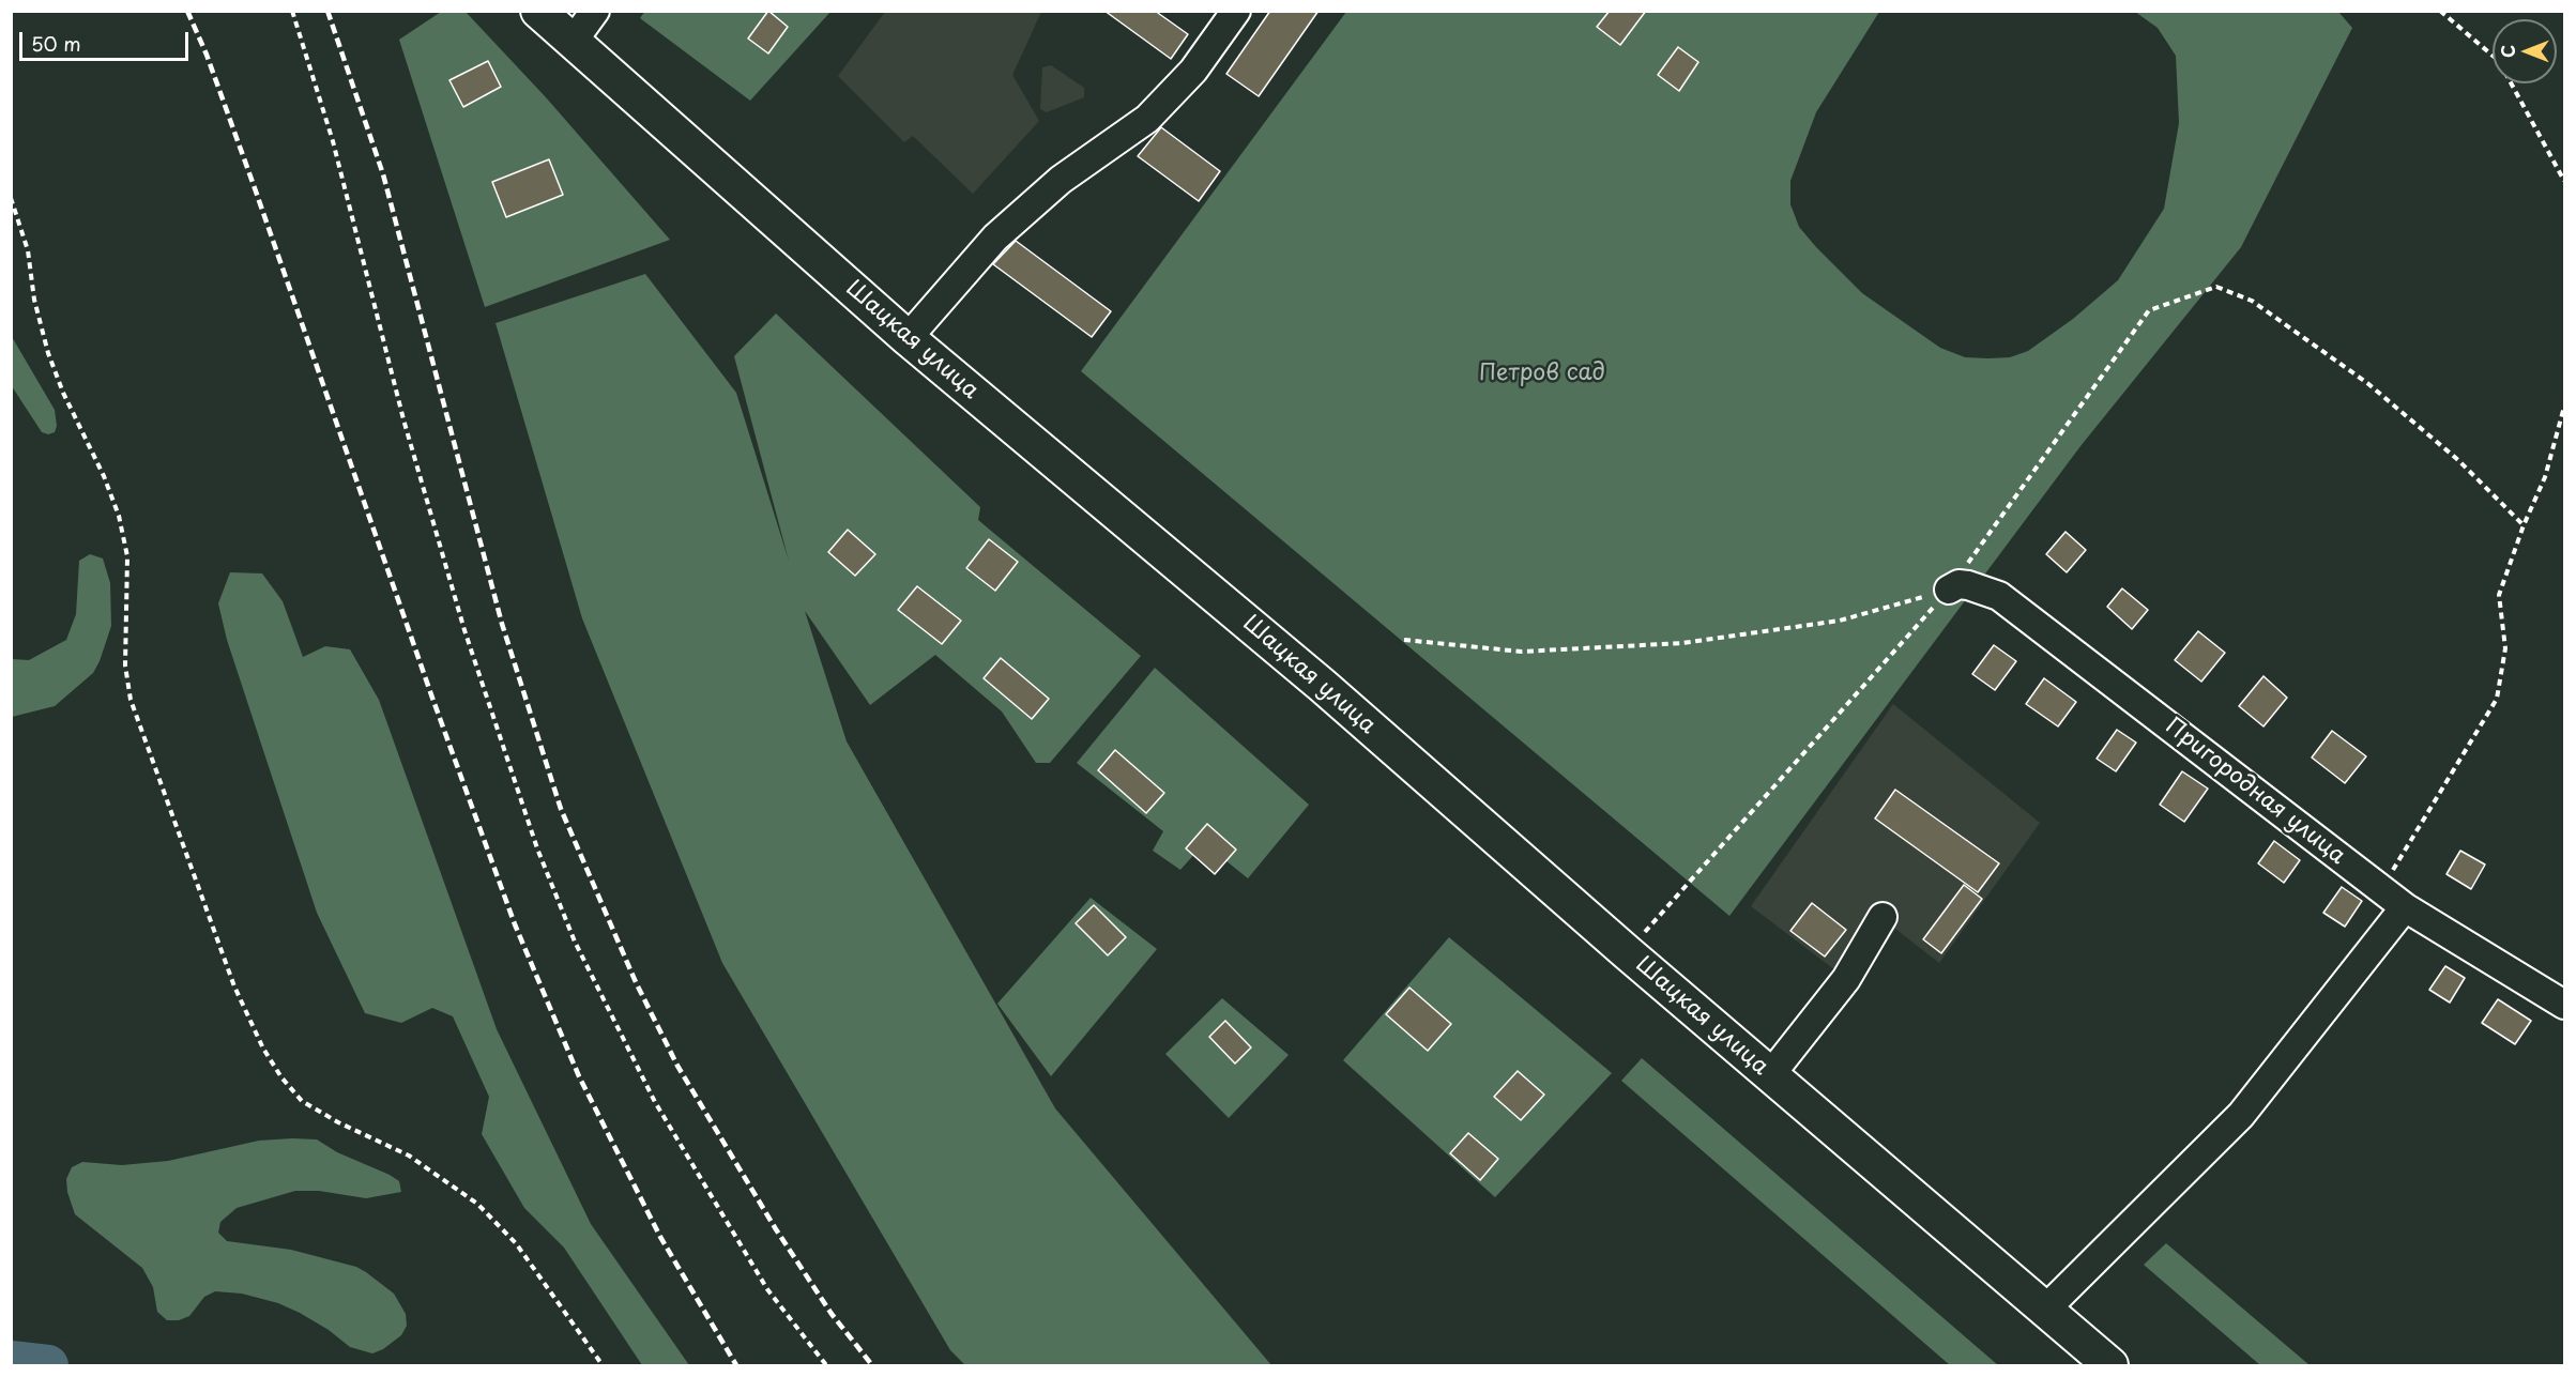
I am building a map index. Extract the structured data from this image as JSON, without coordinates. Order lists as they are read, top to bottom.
{
  "streets": {
    "main road": ["Шацкая улица"],
    "street": ["Пригородная улица"]
  },
  "parks": ["Петров сад"],
  "scale_bar": "50 m",
  "north": "left"
}
